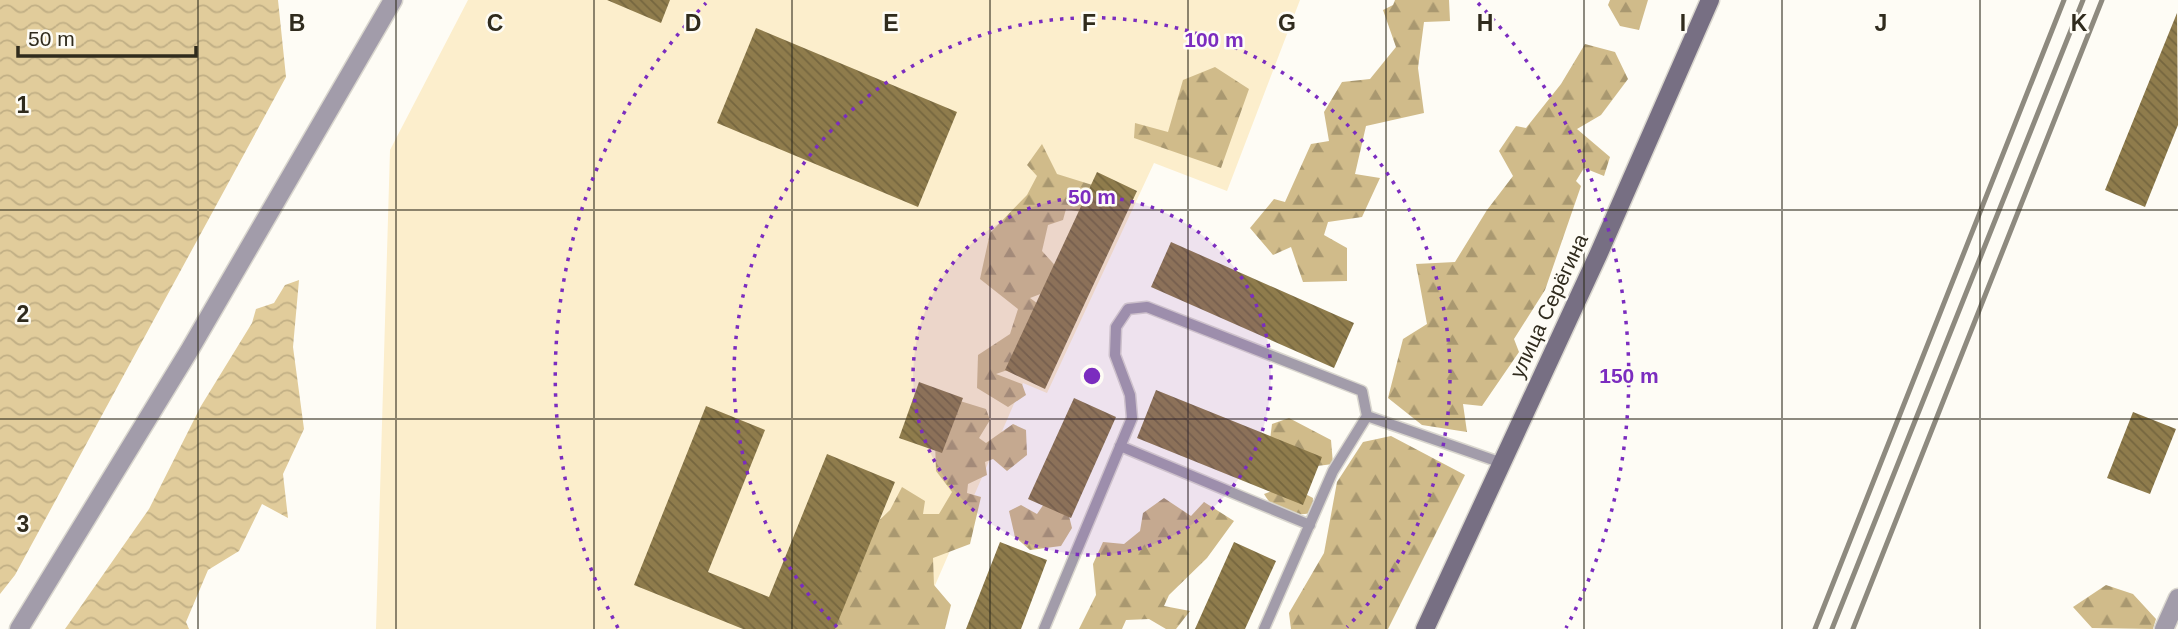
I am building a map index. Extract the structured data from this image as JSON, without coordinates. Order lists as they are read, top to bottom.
{
  "streets": {
    "street": ["улица Серёгина"]
  },
  "scale_bar": "50 m",
  "grid": {
    "columns": [
      "B",
      "C",
      "D",
      "E",
      "F",
      "G",
      "H",
      "I",
      "J",
      "K"
    ],
    "rows": ["1", "2", "3"]
  },
  "rings": ["100 m", "50 m", "150 m"]
}
